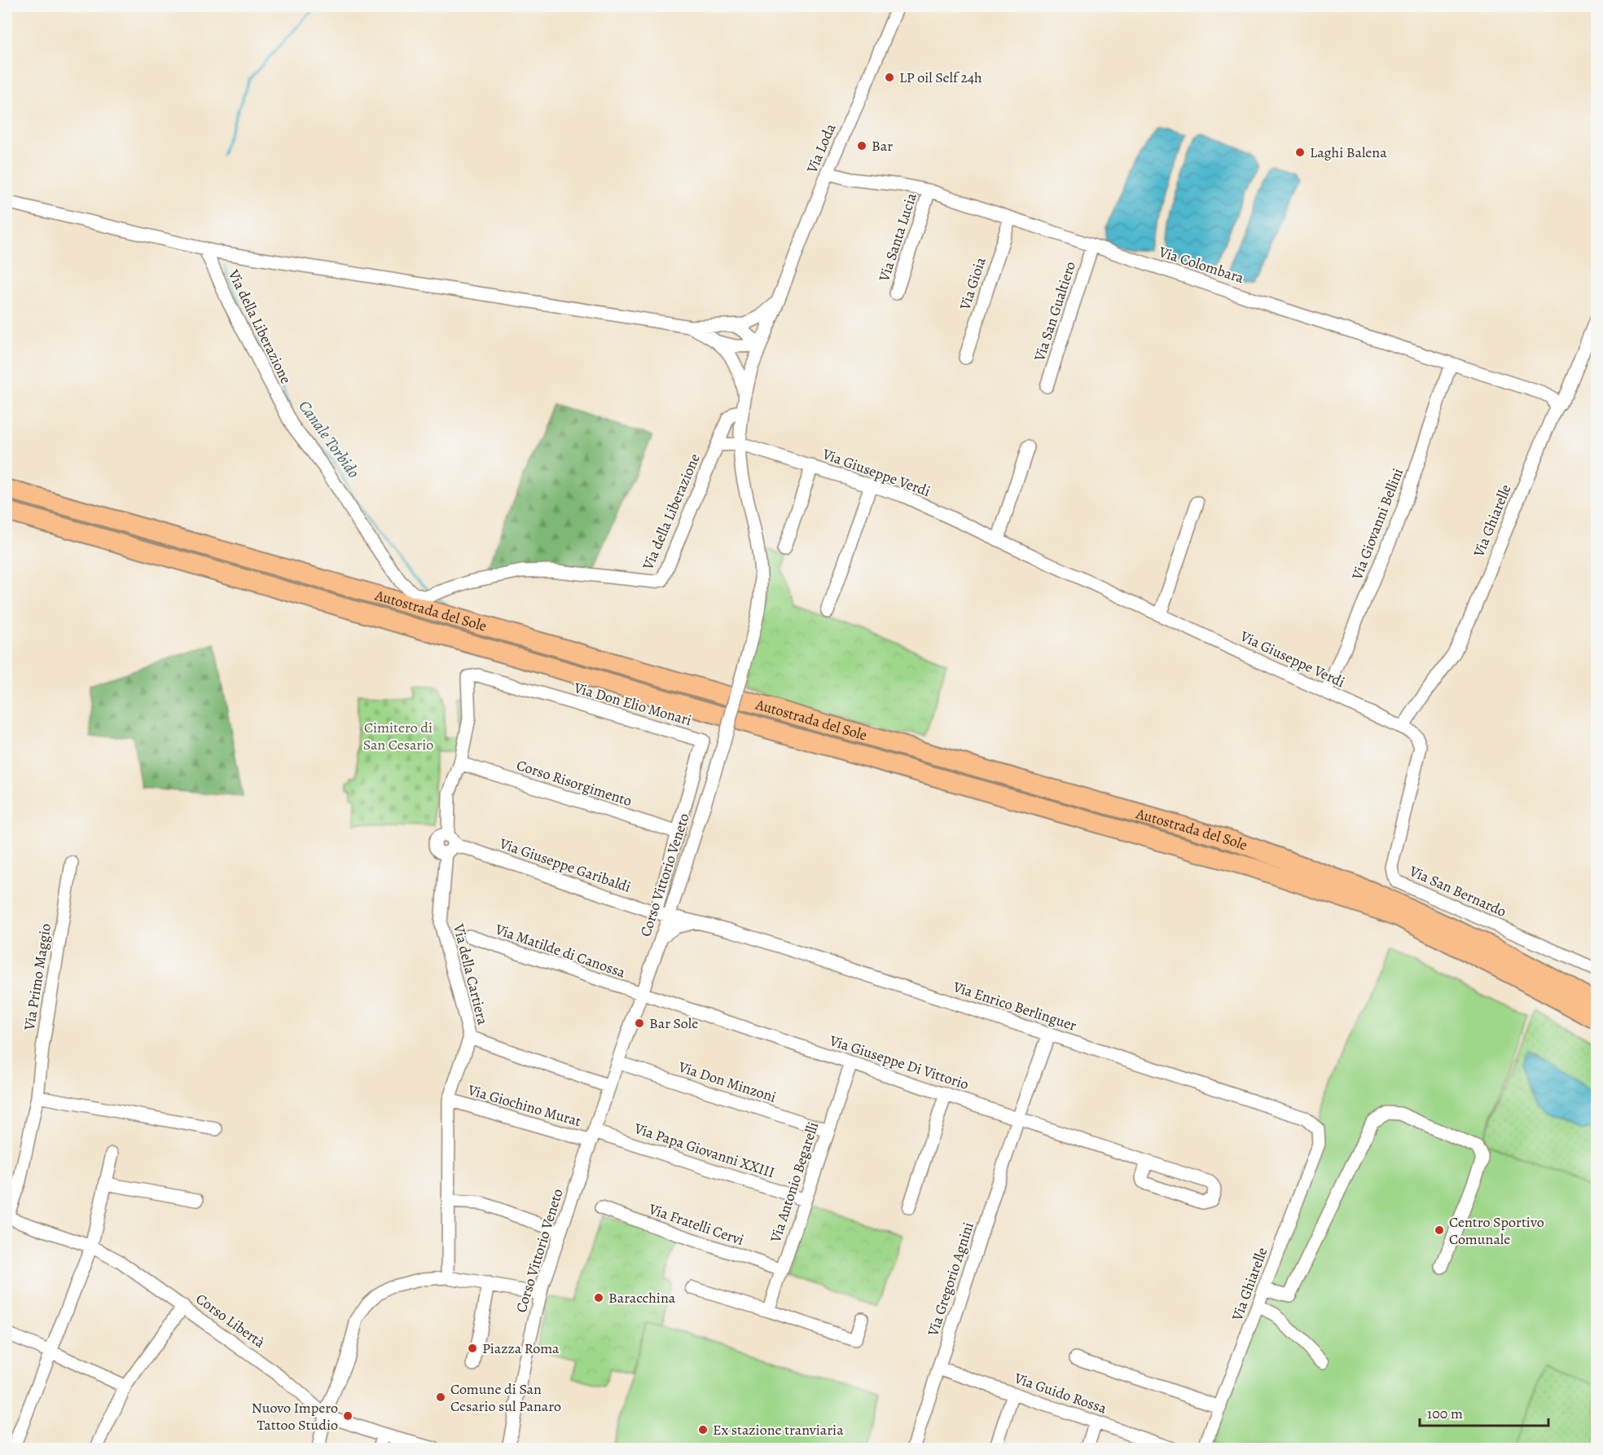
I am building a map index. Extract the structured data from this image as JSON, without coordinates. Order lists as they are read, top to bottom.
{
  "streets": {
    "highway": ["Autostrada del Sole"],
    "street": [
      "Via Loda",
      "Via Santa Lucia",
      "Via Colombara",
      "Via Gioia",
      "Via San Gualtiero",
      "Via della Liberazione",
      "Via Giuseppe Verdi",
      "Via Ghiarelle",
      "Via Giovanni Bellini",
      "Via Don Elio Monari",
      "Corso Risorgimento",
      "Via Giuseppe Garibaldi",
      "Corso Vittorio Veneto",
      "Via San Bernardo",
      "Via Matilde di Canossa",
      "Via della Cartiera",
      "Via Primo Maggio",
      "Via Enrico Berlinguer",
      "Via Giuseppe Di Vittorio",
      "Via Don Minzoni",
      "Via Giochino Murat",
      "Via Papa Giovanni XXIII",
      "Via Antonio Begarelli",
      "Via Fratelli Cervi",
      "Via Gregorio Agnini",
      "Corso Libertà",
      "Via Guido Rossa"
    ]
  },
  "crossings": [
    ["Via Loda", "Via Colombara"],
    ["Via Loda", "Via della Liberazione"],
    ["Via Loda", "Corso Vittorio Veneto"],
    ["Via Santa Lucia", "Via Colombara"],
    ["Via Colombara", "Via Gioia"],
    ["Via Colombara", "Via San Gualtiero"],
    ["Via Colombara", "Via Ghiarelle"],
    ["Via Colombara", "Via Giovanni Bellini"],
    ["Via della Liberazione", "Via Giuseppe Verdi"],
    ["Via della Liberazione", "Corso Vittorio Veneto"],
    ["Via Giuseppe Verdi", "Via Ghiarelle"],
    ["Via Giuseppe Verdi", "Via Giovanni Bellini"],
    ["Via Giuseppe Verdi", "Corso Vittorio Veneto"],
    ["Via Giuseppe Verdi", "Via San Bernardo"],
    ["Via Ghiarelle", "Via San Bernardo"],
    ["Via Ghiarelle", "Via Enrico Berlinguer"],
    ["Via Don Elio Monari", "Corso Risorgimento"],
    ["Via Don Elio Monari", "Via Giuseppe Garibaldi"],
    ["Via Giuseppe Garibaldi", "Corso Vittorio Veneto"],
    ["Via Giuseppe Garibaldi", "Via della Cartiera"],
    ["Via Giuseppe Garibaldi", "Via Enrico Berlinguer"],
    ["Corso Vittorio Veneto", "Via Matilde di Canossa"],
    ["Corso Vittorio Veneto", "Via Enrico Berlinguer"],
    ["Corso Vittorio Veneto", "Via Giuseppe Di Vittorio"],
    ["Corso Vittorio Veneto", "Via Don Minzoni"],
    ["Corso Vittorio Veneto", "Via Giochino Murat"],
    ["Corso Vittorio Veneto", "Via Papa Giovanni XXIII"],
    ["Via Matilde di Canossa", "Via Giuseppe Di Vittorio"],
    ["Via della Cartiera", "Via Giochino Murat"],
    ["Via Primo Maggio", "Corso Libertà"],
    ["Via Enrico Berlinguer", "Via Gregorio Agnini"],
    ["Via Giuseppe Di Vittorio", "Via Antonio Begarelli"],
    ["Via Giuseppe Di Vittorio", "Via Gregorio Agnini"],
    ["Via Don Minzoni", "Via Antonio Begarelli"],
    ["Via Giochino Murat", "Via Papa Giovanni XXIII"],
    ["Via Papa Giovanni XXIII", "Via Antonio Begarelli"],
    ["Via Antonio Begarelli", "Via Fratelli Cervi"],
    ["Via Gregorio Agnini", "Via Guido Rossa"]
  ],
  "water": ["Canale Torbido"],
  "parks": ["Cimitero di San Cesario"],
  "places": [
    "LP oil Self 24h",
    "Bar",
    "Laghi Balena",
    "Bar Sole",
    "Centro Sportivo Comunale",
    "Baracchina",
    "Piazza Roma",
    "Comune di San Cesario sul Panaro",
    "Nuovo Impero Tattoo Studio",
    "Ex stazione tranviaria"
  ],
  "scale_bar": "100 m"
}
